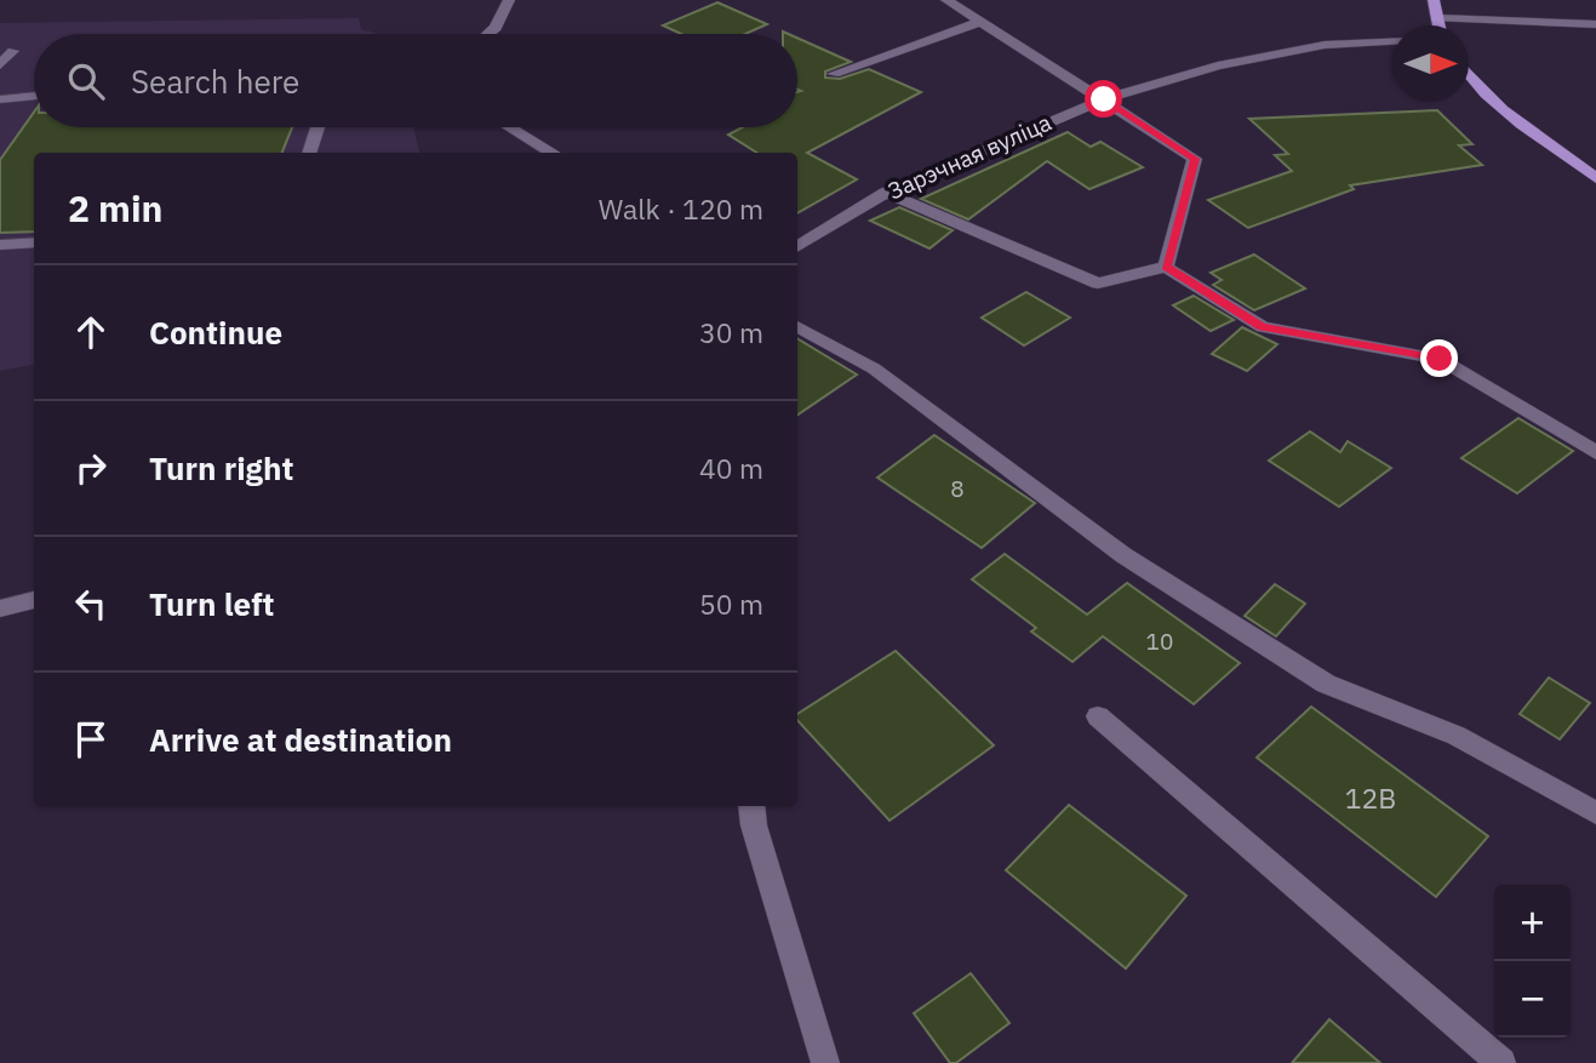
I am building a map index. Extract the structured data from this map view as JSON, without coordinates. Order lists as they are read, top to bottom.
{
  "streets": {
    "street": ["Зарэчная вуліца"]
  },
  "house_numbers": ["8", "10", "12В"],
  "north": "right",
  "page": {
    "search": "Search here",
    "heading": ["2 min", "Walk · 120 m"],
    "list": [
      ["Continue", "30 m"],
      ["Turn right", "40 m"],
      ["Turn left", "50 m"],
      "Arrive at destination"
    ],
    "map_buttons": ["+", "−"]
  }
}
